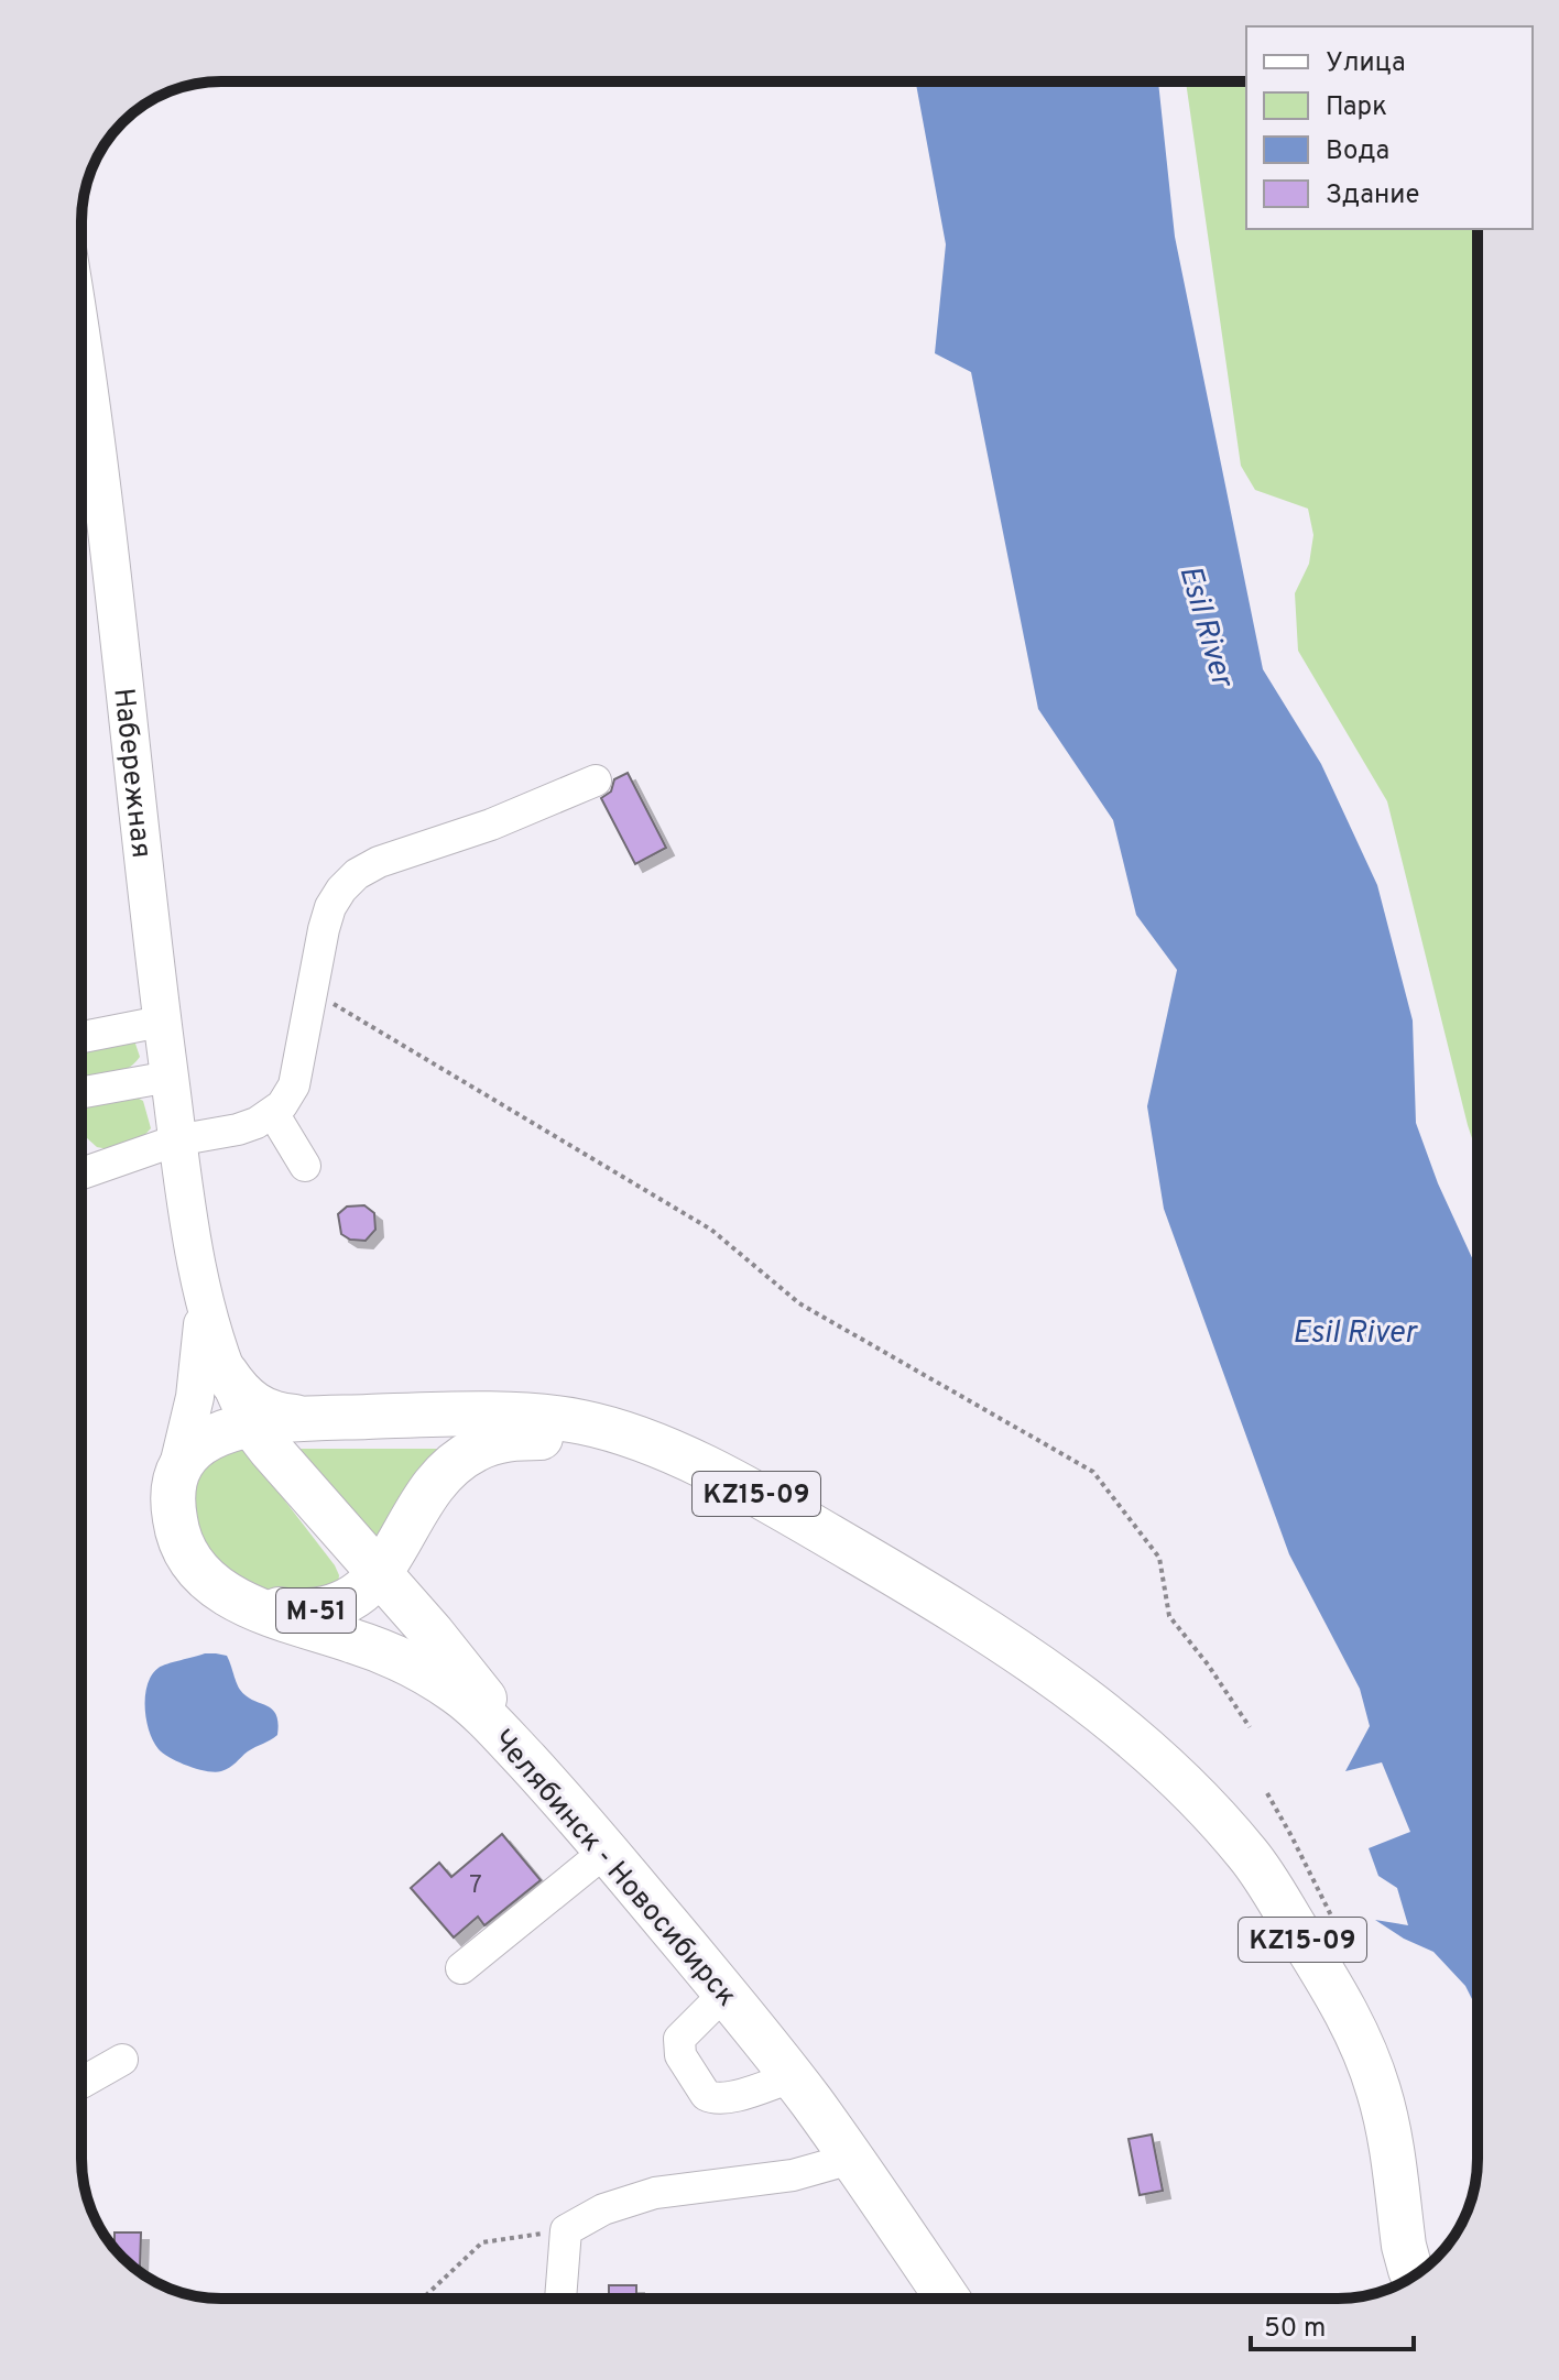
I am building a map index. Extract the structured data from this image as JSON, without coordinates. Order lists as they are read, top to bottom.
{
  "streets": {
    "highway": ["KZ15-09", "M-51", "Челябинск - Новосибирск"],
    "main road": ["Набережная"]
  },
  "crossings": [
    ["Набережная", "KZ15-09"],
    ["Набережная", "M-51"],
    ["Набережная", "Челябинск - Новосибирск"],
    ["KZ15-09", "M-51"],
    ["KZ15-09", "Челябинск - Новосибирск"],
    ["M-51", "Челябинск - Новосибирск"]
  ],
  "water": ["Esil River"],
  "house_numbers": ["7"],
  "legend": [
    "Улица",
    "Парк",
    "Вода",
    "Здание"
  ],
  "scale_bar": "50 m"
}
